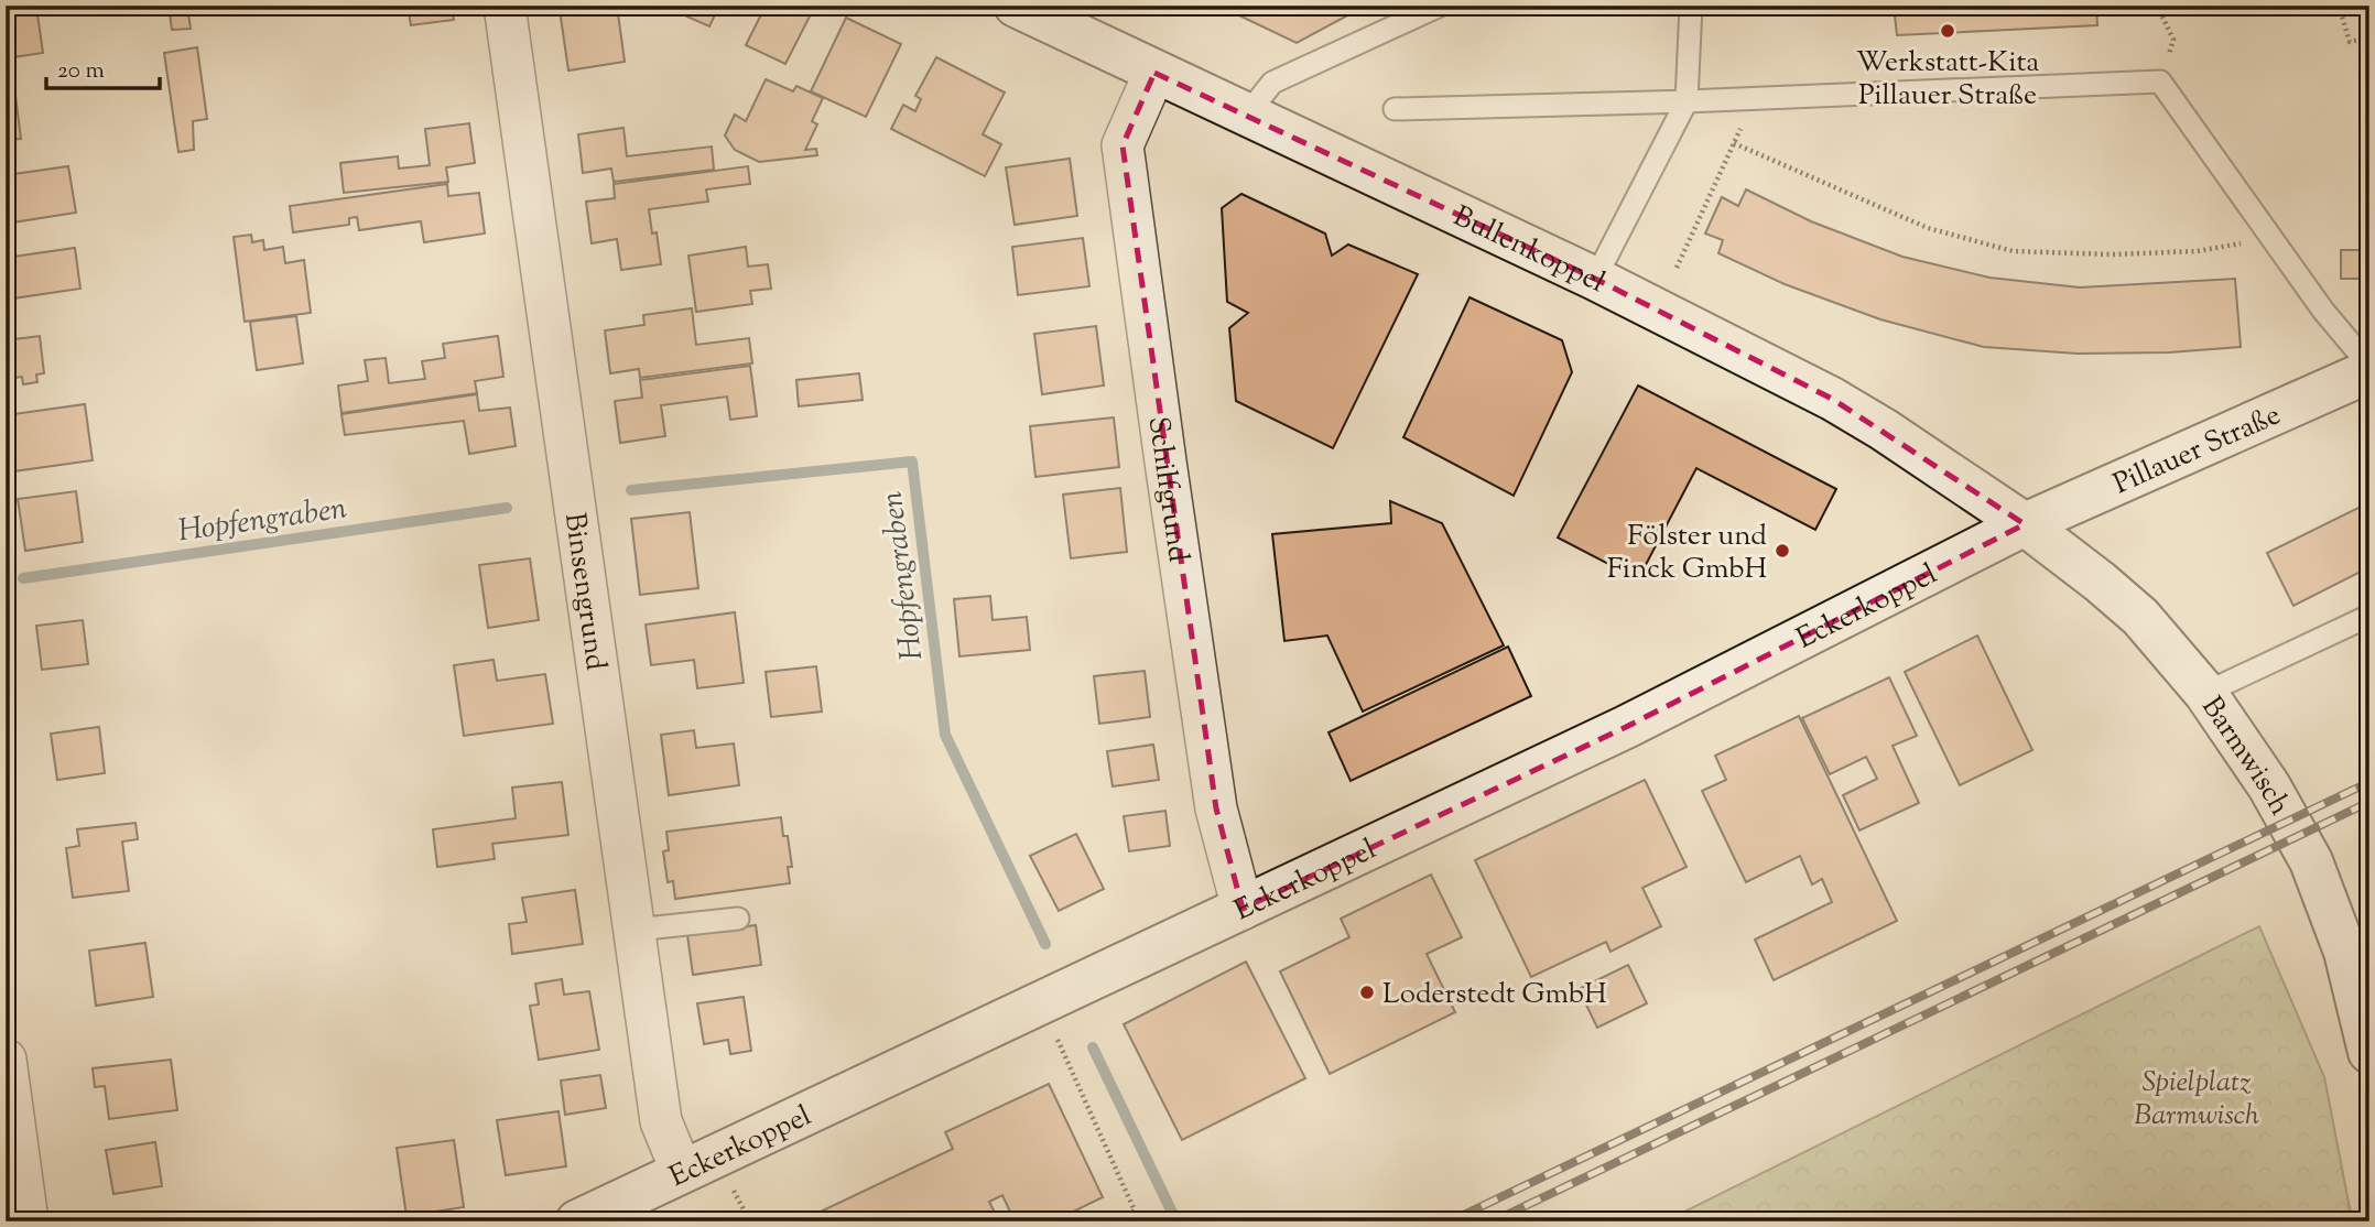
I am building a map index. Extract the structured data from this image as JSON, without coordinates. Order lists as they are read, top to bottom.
{
  "streets": {
    "street": [
      "Bullenkoppel",
      "Pillauer Straße",
      "Schilfgrund",
      "Binsengrund",
      "Eckerkoppel",
      "Barmwisch"
    ]
  },
  "crossings": [
    ["Bullenkoppel", "Pillauer Straße"],
    ["Bullenkoppel", "Schilfgrund"],
    ["Bullenkoppel", "Eckerkoppel"],
    ["Bullenkoppel", "Barmwisch"],
    ["Pillauer Straße", "Eckerkoppel"],
    ["Pillauer Straße", "Barmwisch"],
    ["Schilfgrund", "Eckerkoppel"],
    ["Binsengrund", "Eckerkoppel"],
    ["Eckerkoppel", "Barmwisch"]
  ],
  "water": ["Hopfengraben"],
  "parks": ["Spielplatz Barmwisch"],
  "places": ["Werkstatt-Kita Pillauer Straße", "Fölster und Finck GmbH", "Loderstedt GmbH"],
  "scale_bar": "20 m"
}
